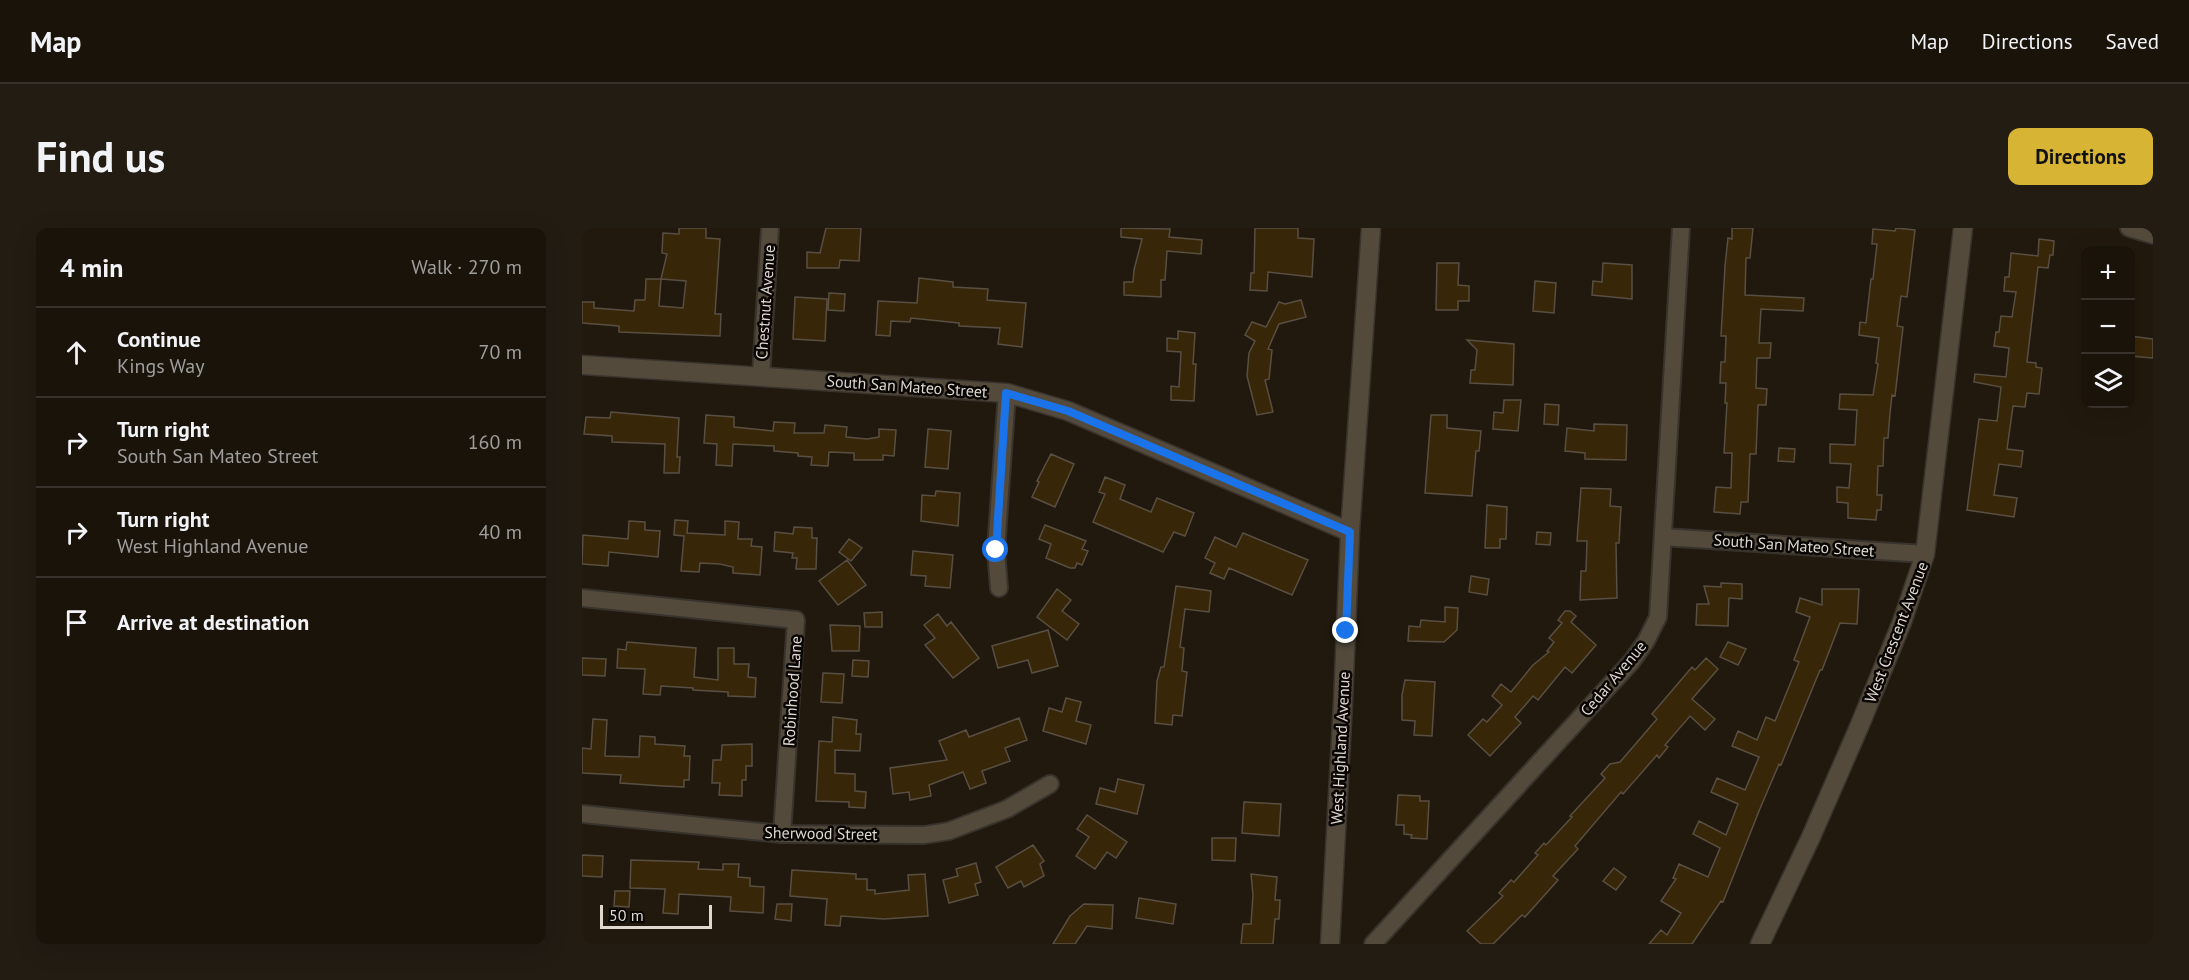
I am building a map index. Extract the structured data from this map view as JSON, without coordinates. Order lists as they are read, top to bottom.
{
  "streets": {
    "street": [
      "Chestnut Avenue",
      "South San Mateo Street",
      "West Crescent Avenue",
      "Cedar Avenue",
      "Robinhood Lane",
      "West Highland Avenue",
      "Sherwood Street"
    ]
  },
  "crossings": [
    ["Chestnut Avenue", "South San Mateo Street"],
    ["South San Mateo Street", "West Crescent Avenue"],
    ["South San Mateo Street", "Cedar Avenue"],
    ["South San Mateo Street", "West Highland Avenue"],
    ["Robinhood Lane", "Sherwood Street"]
  ],
  "scale_bar": "50 m",
  "page": {
    "header": "Map",
    "nav": ["Map", "Directions", "Saved"],
    "buttons": "Directions",
    "title": "Find us",
    "heading": ["4 min", "Walk · 270 m"],
    "map_buttons": ["+", "−"],
    "list": [
      ["Continue", "Kings Way", "70 m"],
      ["Turn right", "South San Mateo Street", "160 m"],
      ["Turn right", "West Highland Avenue", "40 m"],
      "Arrive at destination"
    ],
    "scale": "50 m"
  }
}
